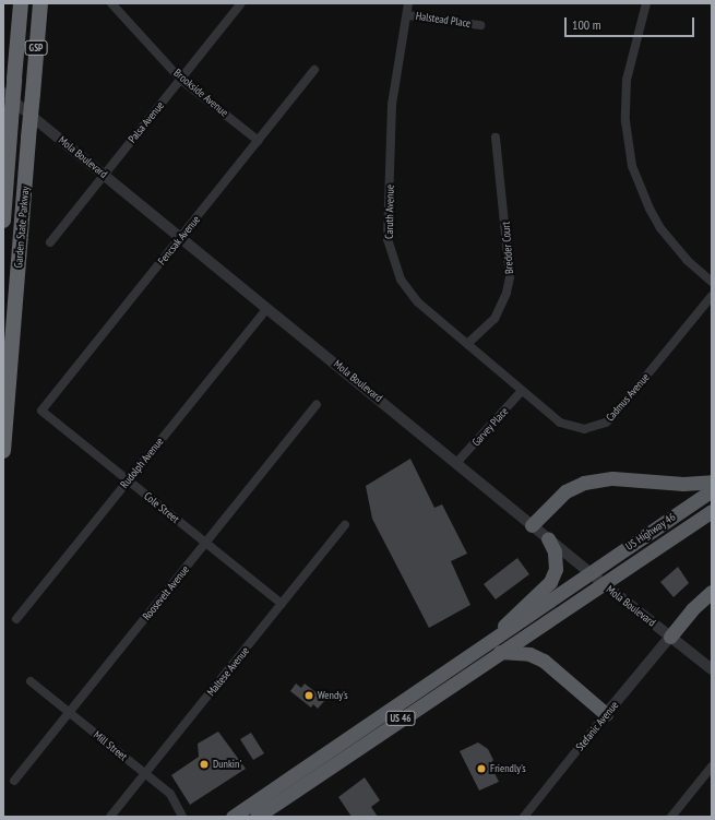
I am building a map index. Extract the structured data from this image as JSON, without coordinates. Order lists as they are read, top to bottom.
{
  "streets": {
    "highway": [
      "GSP",
      "Garden State Parkway",
      "US Highway 46",
      "US 46"
    ],
    "street": [
      "Halstead Place",
      "Brookside Avenue",
      "Palsa Avenue",
      "Mola Boulevard",
      "Caruth Avenue",
      "Fencsak Avenue",
      "Bredder Court",
      "Cadmus Avenue",
      "Garvey Place",
      "Rudolph Avenue",
      "Cole Street",
      "Roosevelt Avenue",
      "Maltese Avenue",
      "Stefanic Avenue",
      "Mill Street"
    ]
  },
  "crossings": [
    ["Halstead Place", "Caruth Avenue"],
    ["Brookside Avenue", "Palsa Avenue"],
    ["Brookside Avenue", "Fencsak Avenue"],
    ["Palsa Avenue", "Mola Boulevard"],
    ["Mola Boulevard", "Fencsak Avenue"],
    ["Mola Boulevard", "Garvey Place"],
    ["Mola Boulevard", "Rudolph Avenue"],
    ["Mola Boulevard", "US Highway 46"],
    ["Mola Boulevard", "US 46"],
    ["Mola Boulevard", "Stefanic Avenue"],
    ["Caruth Avenue", "Bredder Court"],
    ["Caruth Avenue", "Cadmus Avenue"],
    ["Caruth Avenue", "Garvey Place"],
    ["Fencsak Avenue", "Cole Street"],
    ["Cadmus Avenue", "Garvey Place"],
    ["Rudolph Avenue", "Cole Street"],
    ["Cole Street", "Roosevelt Avenue"],
    ["Cole Street", "Maltese Avenue"],
    ["US Highway 46", "US 46"],
    ["Roosevelt Avenue", "Mill Street"],
    ["Maltese Avenue", "Mill Street"]
  ],
  "places": ["Wendy's", "Dunkin'", "Friendly's"],
  "scale_bar": "100 m"
}
